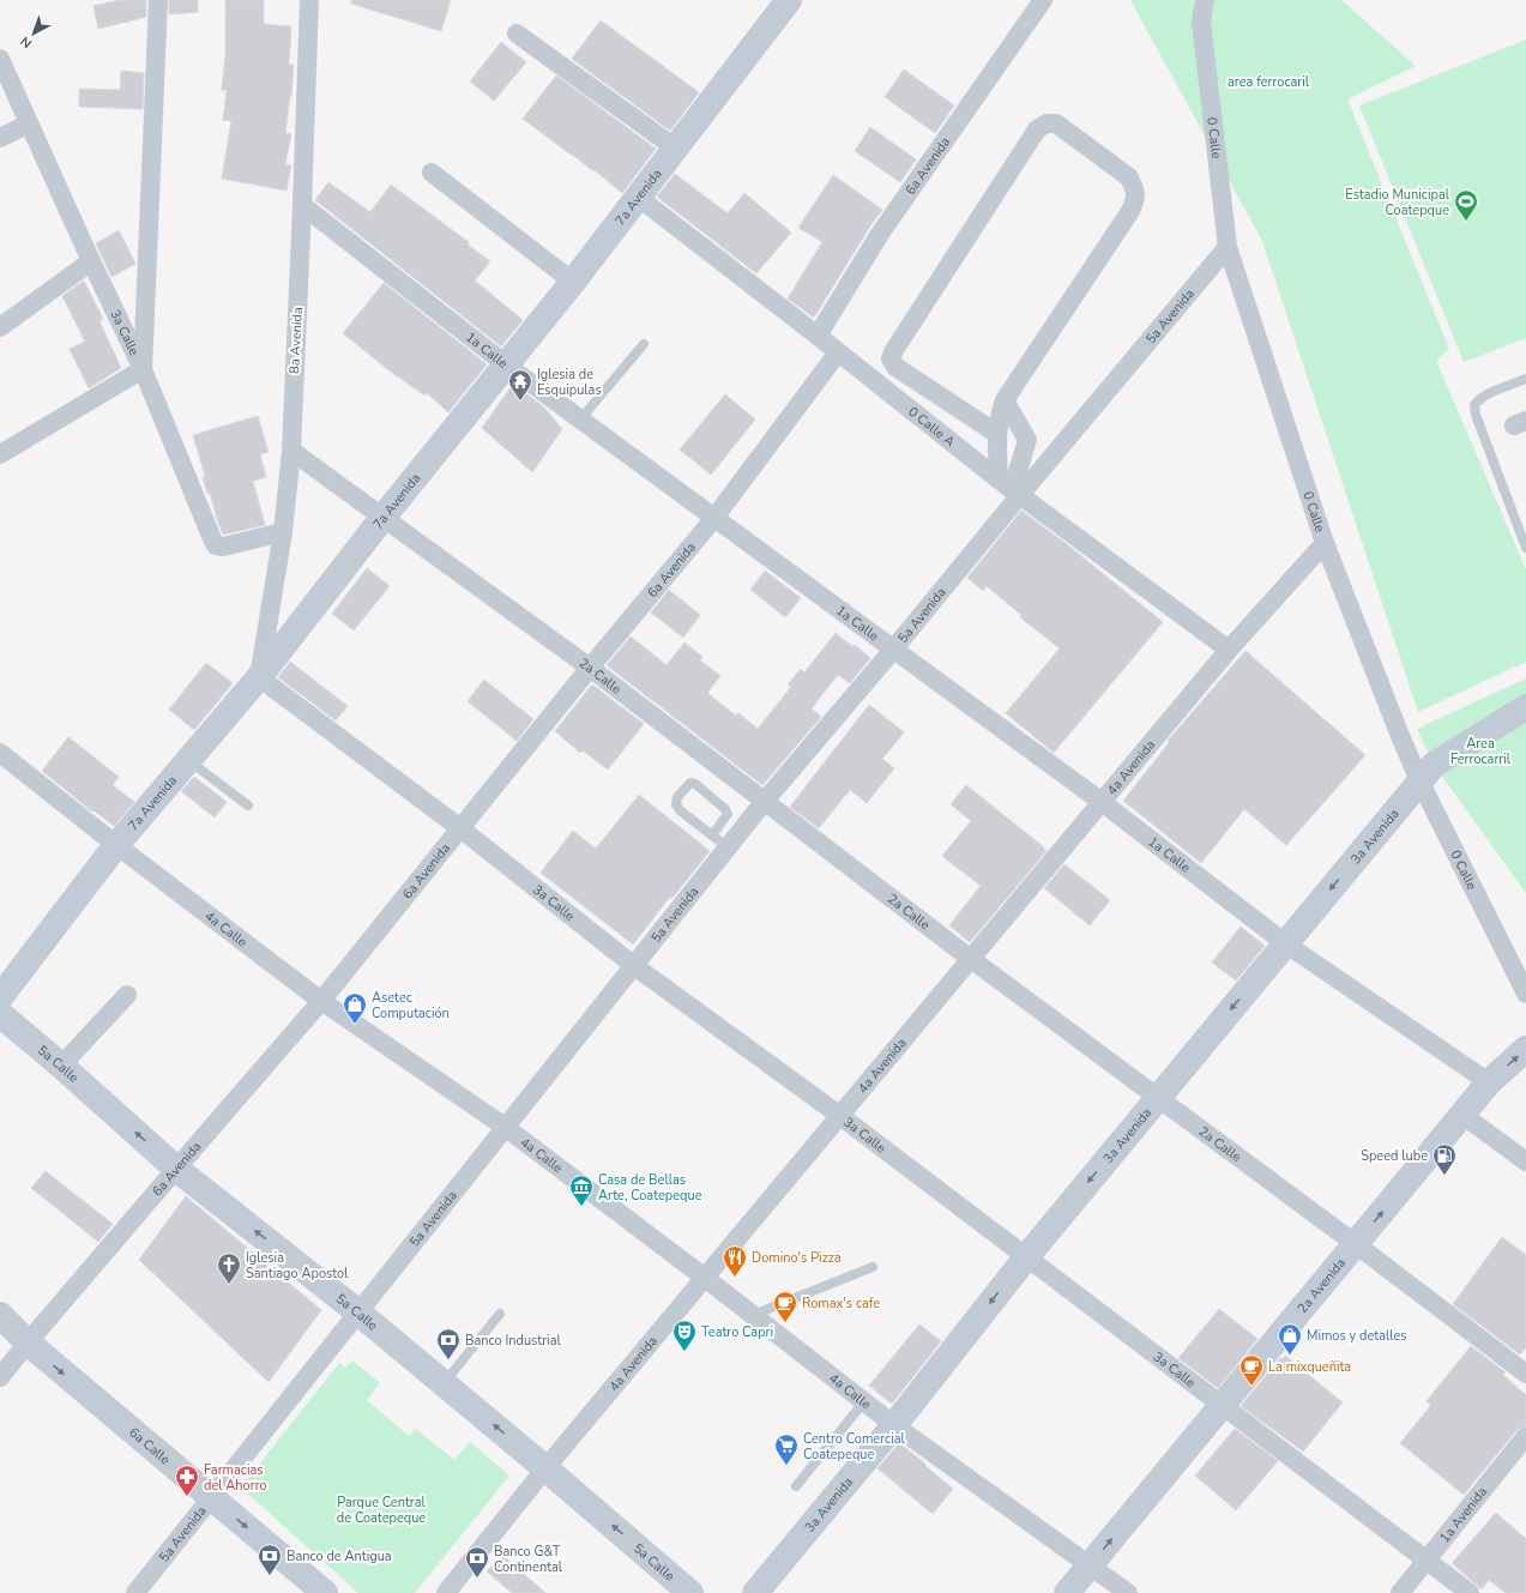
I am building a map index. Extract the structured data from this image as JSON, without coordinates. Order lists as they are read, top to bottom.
{
  "streets": {
    "main road": [
      "7a Avenida",
      "3a Avenida",
      "5a Calle",
      "2a Avenida",
      "6a Calle"
    ],
    "street": [
      "0 Calle",
      "6a Avenida",
      "5a Avenida",
      "3a Calle",
      "8a Avenida",
      "1a Calle",
      "0 Calle A",
      "2a Calle",
      "4a Avenida",
      "4a Calle",
      "1a Avenida"
    ]
  },
  "crossings": [
    ["0 Calle", "5a Avenida"],
    ["0 Calle", "4a Avenida"],
    ["0 Calle", "3a Avenida"],
    ["6a Avenida", "3a Calle"],
    ["6a Avenida", "1a Calle"],
    ["6a Avenida", "0 Calle A"],
    ["6a Avenida", "2a Calle"],
    ["6a Avenida", "4a Calle"],
    ["6a Avenida", "5a Calle"],
    ["6a Avenida", "6a Calle"],
    ["7a Avenida", "3a Calle"],
    ["7a Avenida", "8a Avenida"],
    ["7a Avenida", "1a Calle"],
    ["7a Avenida", "0 Calle A"],
    ["7a Avenida", "2a Calle"],
    ["7a Avenida", "4a Calle"],
    ["5a Avenida", "3a Calle"],
    ["5a Avenida", "1a Calle"],
    ["5a Avenida", "0 Calle A"],
    ["5a Avenida", "2a Calle"],
    ["5a Avenida", "4a Calle"],
    ["5a Avenida", "5a Calle"],
    ["5a Avenida", "6a Calle"],
    ["3a Calle", "8a Avenida"],
    ["3a Calle", "4a Avenida"],
    ["3a Calle", "3a Avenida"],
    ["3a Calle", "2a Avenida"],
    ["3a Calle", "1a Avenida"],
    ["8a Avenida", "1a Calle"],
    ["8a Avenida", "2a Calle"],
    ["1a Calle", "4a Avenida"],
    ["1a Calle", "3a Avenida"],
    ["1a Calle", "2a Avenida"],
    ["0 Calle A", "4a Avenida"],
    ["2a Calle", "4a Avenida"],
    ["2a Calle", "3a Avenida"],
    ["2a Calle", "2a Avenida"],
    ["4a Avenida", "4a Calle"],
    ["4a Avenida", "5a Calle"],
    ["3a Avenida", "4a Calle"],
    ["4a Calle", "2a Avenida"]
  ],
  "one_way": [
    "3a Avenida",
    "5a Calle",
    "2a Avenida",
    "6a Calle"
  ],
  "parks": ["area ferrocaril", "Area Ferrocarril", "Parque Central de Coatepeque"],
  "places": {
    "sports": ["Estadio Municipal Coatepque"],
    "temple": ["Iglesia de Esquipulas"],
    "shop": ["Asetec Computación", "Mimos y detalles"],
    "fuel station": ["Speed lube"],
    "museum": ["Casa de Bellas Arte, Coatepeque"],
    "restaurant": ["Domino's Pizza"],
    "church": ["Iglesia Santiago Apostol"],
    "cafe": ["Romax's cafe", "La mixqueñita"],
    "theatre": ["Teatro Capri"],
    "bank": ["Banco Industrial", "Banco de Antigua", "Banco G&T Continental"],
    "supermarket": ["Centro Comercial Coatepeque"],
    "pharmacy": ["Farmacias del Ahorro"]
  },
  "north": "bottom left"
}
